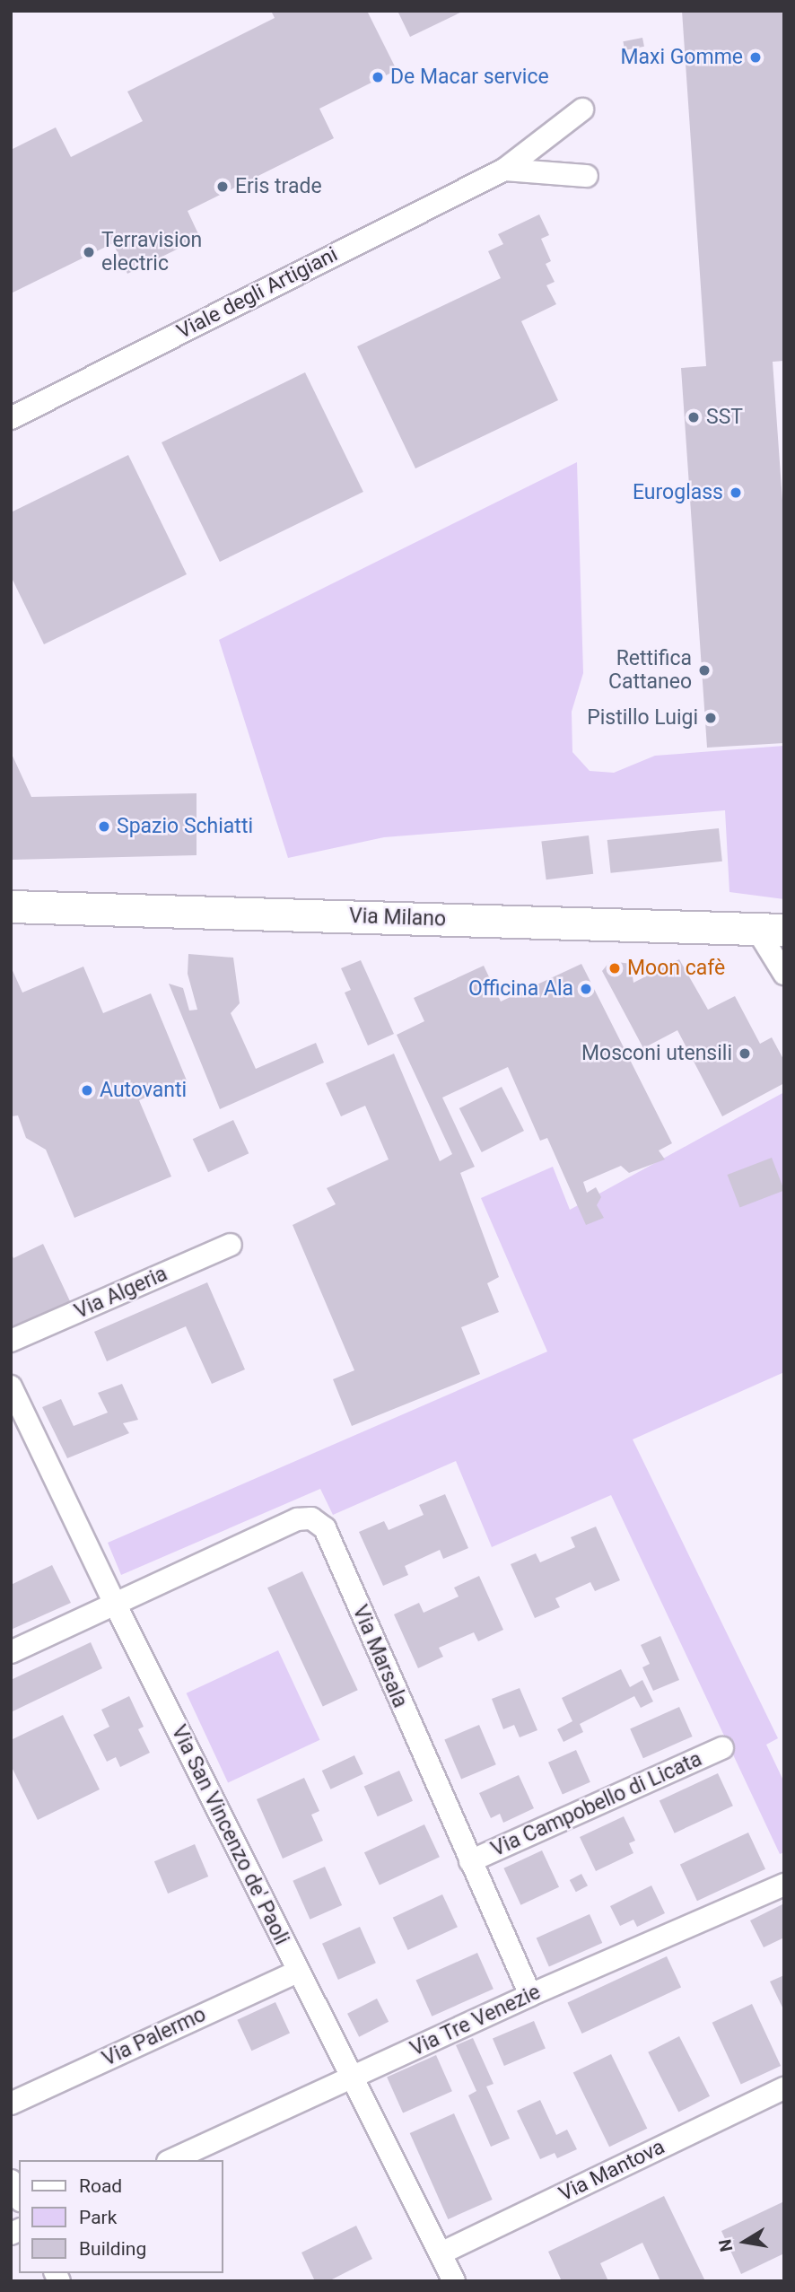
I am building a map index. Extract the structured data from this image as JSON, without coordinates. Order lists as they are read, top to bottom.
{
  "streets": {
    "main road": ["Via Milano"],
    "street": [
      "Viale degli Artigiani",
      "Via Algeria",
      "Via Marsala",
      "Via Campobello di Licata",
      "Via San Vincenzo de' Paoli",
      "Via Tre Venezie",
      "Via Palermo",
      "Via Mantova"
    ]
  },
  "crossings": [
    ["Via Marsala", "Via Campobello di Licata"],
    ["Via Marsala", "Via San Vincenzo de' Paoli"],
    ["Via Marsala", "Via Tre Venezie"],
    ["Via San Vincenzo de' Paoli", "Via Tre Venezie"],
    ["Via San Vincenzo de' Paoli", "Via Palermo"],
    ["Via San Vincenzo de' Paoli", "Via Mantova"]
  ],
  "places": [
    "Maxi Gomme",
    "De Macar service",
    "Eris trade",
    "Terravision electric",
    "SST",
    "Euroglass",
    "Rettifica Cattaneo",
    "Pistillo Luigi",
    "Spazio Schiatti",
    "Moon cafè",
    "Officina Ala",
    "Mosconi utensili",
    "Autovanti"
  ],
  "legend": ["Road", "Park", "Building"],
  "north": "left"
}
